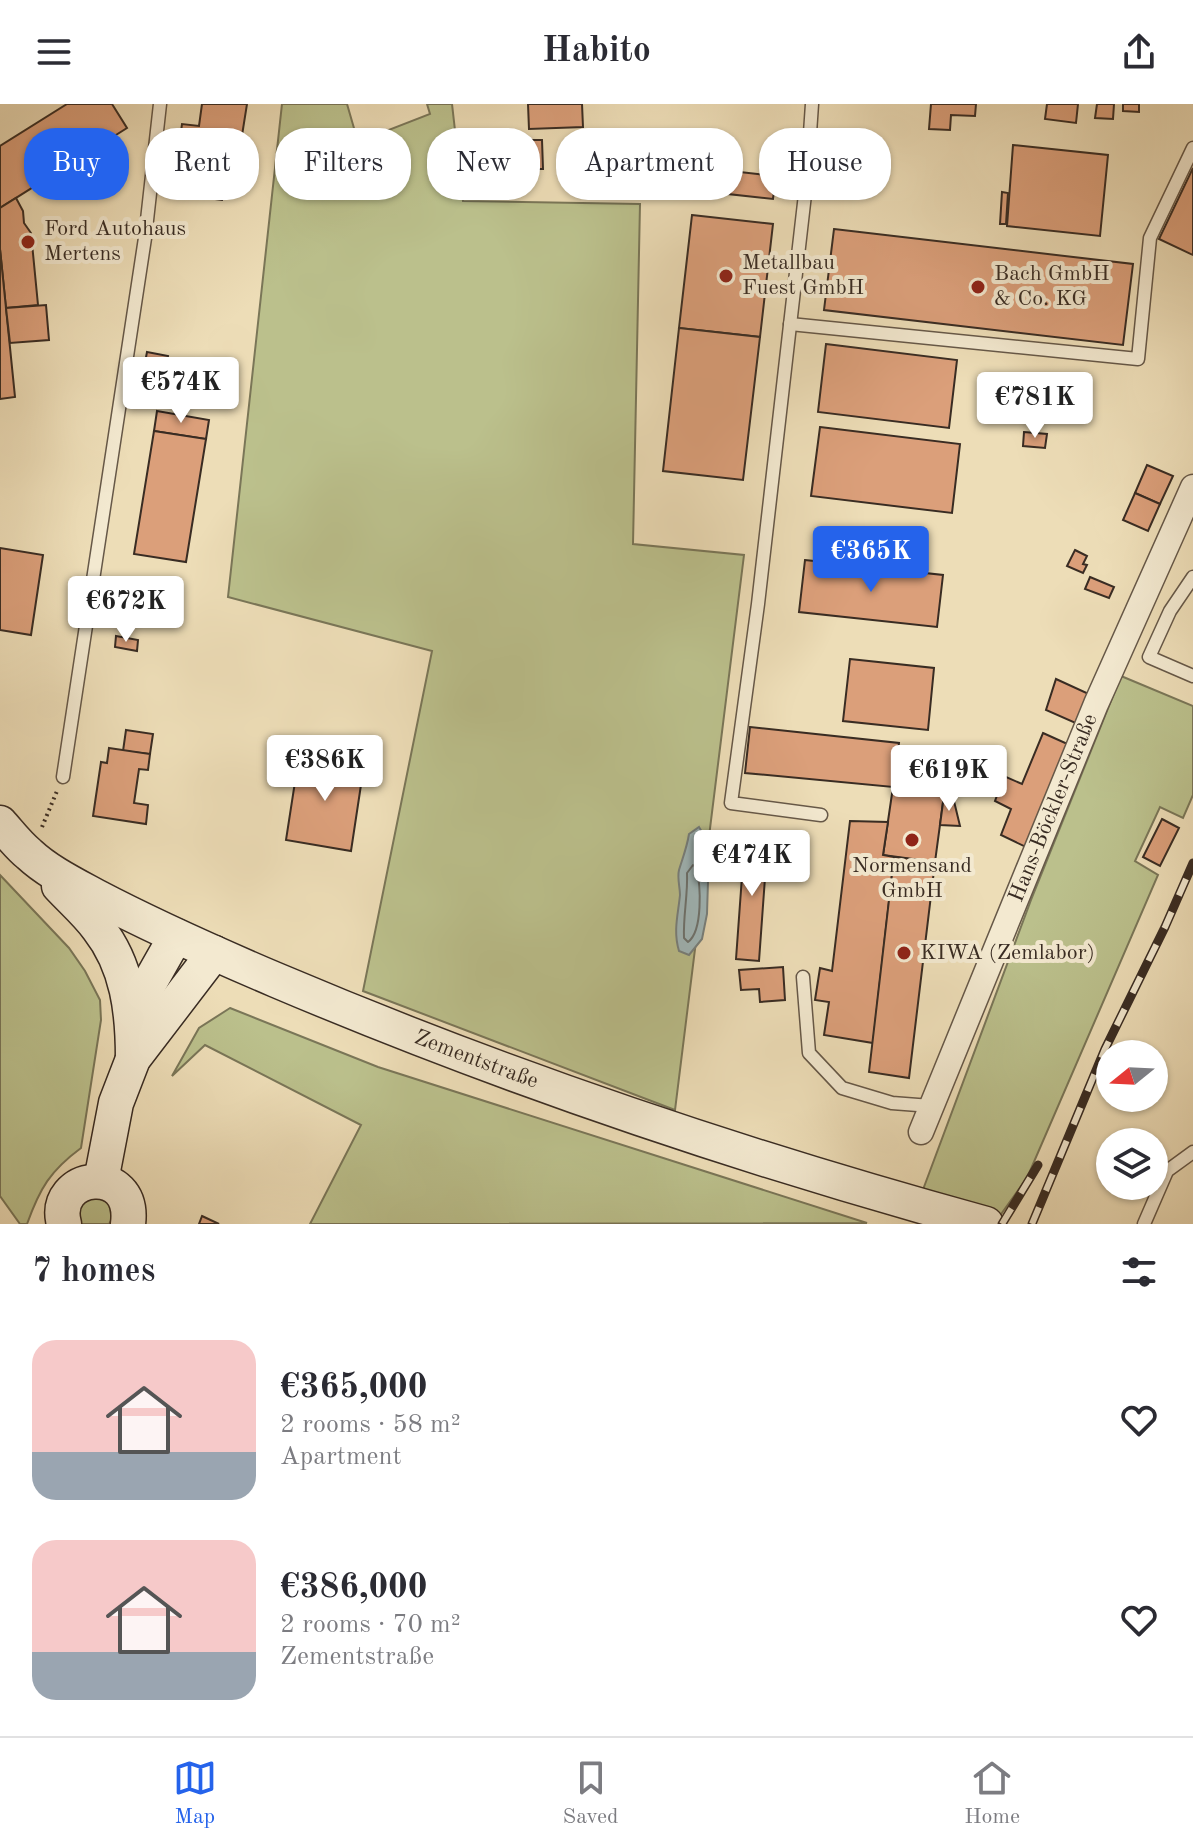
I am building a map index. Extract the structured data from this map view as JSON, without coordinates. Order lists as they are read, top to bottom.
{
  "streets": {
    "street": ["Hans-Böckler-Straße", "Zementstraße"]
  },
  "places": [
    "Ford Autohaus Mertens",
    "Metallbau Fuest GmbH",
    "Bach GmbH & Co. KG",
    "Normensand GmbH",
    "KIWA (Zemlabor)"
  ],
  "north": "left",
  "page": {
    "header": "Habito",
    "chip": [
      "Buy",
      "Rent",
      "Filters",
      "New",
      "Apartment",
      "House"
    ],
    "price": [
      "€574K",
      "€781K",
      "€365K",
      "€672K",
      "€386K",
      "€619K",
      "€474K"
    ],
    "heading": "7 homes",
    "list": [
      {
        "name": "€365,000",
        "note": "2 rooms · 58 m² · Apartment"
      },
      {
        "name": "€386,000",
        "note": "2 rooms · 70 m² · Zementstraße"
      }
    ],
    "tabs": ["Map", "Saved", "Home"]
  }
}
